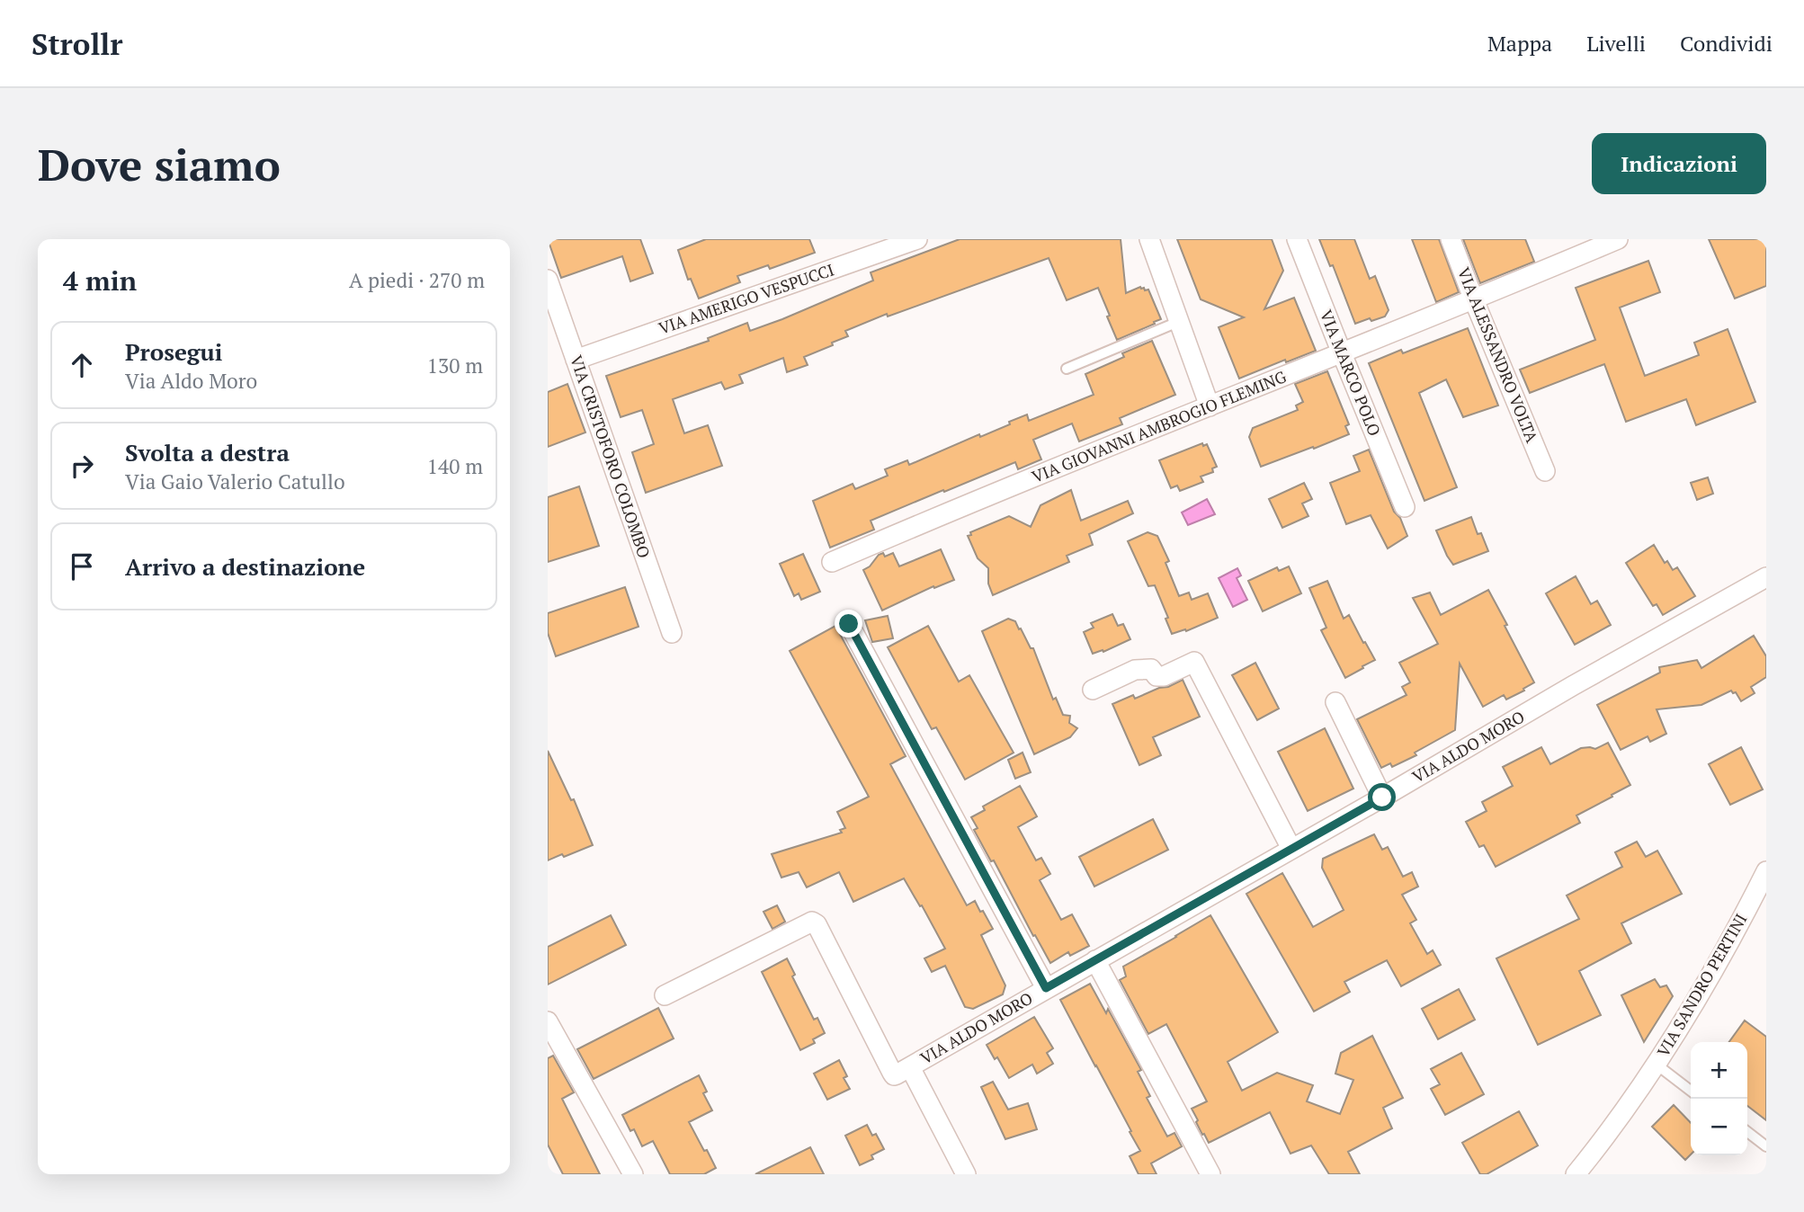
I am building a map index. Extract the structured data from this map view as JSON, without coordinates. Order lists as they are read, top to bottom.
{
  "streets": {
    "street": [
      "VIA AMERIGO VESPUCCI",
      "VIA ALESSANDRO VOLTA",
      "VIA MARCO POLO",
      "VIA GIOVANNI AMBROGIO FLEMING",
      "VIA CRISTOFORO COLOMBO",
      "VIA ALDO MORO",
      "VIA SANDRO PERTINI"
    ]
  },
  "crossings": [
    ["VIA AMERIGO VESPUCCI", "VIA CRISTOFORO COLOMBO"],
    ["VIA ALESSANDRO VOLTA", "VIA GIOVANNI AMBROGIO FLEMING"],
    ["VIA MARCO POLO", "VIA GIOVANNI AMBROGIO FLEMING"]
  ],
  "page": {
    "header": "Strollr",
    "nav": ["Mappa", "Livelli", "Condividi"],
    "buttons": "Indicazioni",
    "title": "Dove siamo",
    "heading": ["4 min", "A piedi · 270 m"],
    "list": [
      ["Prosegui", "Via Aldo Moro", "130 m"],
      ["Svolta a destra", "Via Gaio Valerio Catullo", "140 m"],
      "Arrivo a destinazione"
    ],
    "map_buttons": ["+", "−"]
  }
}
